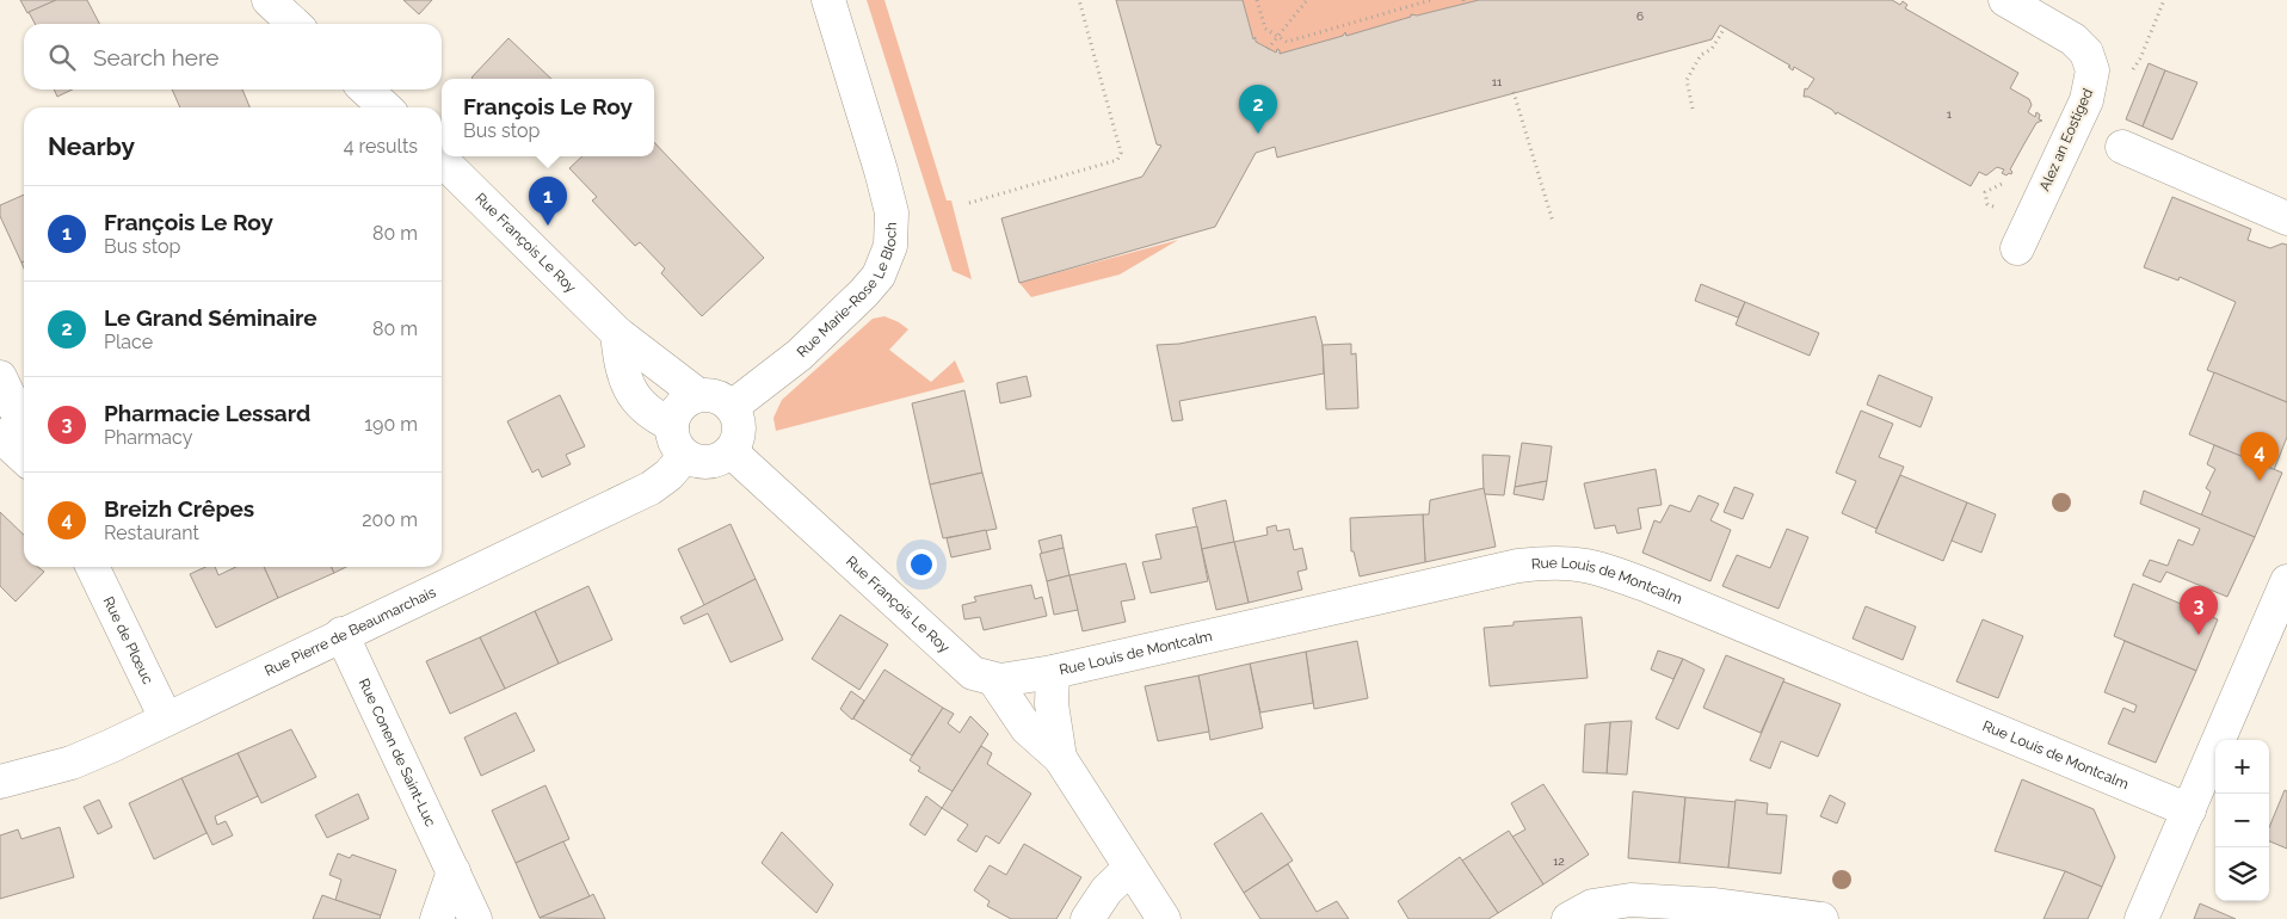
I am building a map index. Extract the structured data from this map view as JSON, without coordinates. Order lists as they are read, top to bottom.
{
  "streets": {
    "street": [
      "Alez an Eostiged",
      "Rue François Le Roy",
      "Rue Marie-Rose Le Bloch",
      "Rue Louis de Montcalm",
      "Rue Pierre de Beaumarchais",
      "Rue de Plœuc",
      "Rue Conen de Saint-Luc"
    ]
  },
  "crossings": [
    ["Rue François Le Roy", "Rue Marie-Rose Le Bloch"],
    ["Rue François Le Roy", "Rue Louis de Montcalm"],
    ["Rue François Le Roy", "Rue Pierre de Beaumarchais"],
    ["Rue Marie-Rose Le Bloch", "Rue Pierre de Beaumarchais"],
    ["Rue Pierre de Beaumarchais", "Rue de Plœuc"],
    ["Rue Pierre de Beaumarchais", "Rue Conen de Saint-Luc"]
  ],
  "house_numbers": [
    "6",
    "11",
    "1",
    "12"
  ],
  "page": {
    "search": "Search here",
    "popup": ["François Le Roy", "Bus stop"],
    "pins": [
      "2",
      "1",
      "4",
      "3"
    ],
    "heading": ["Nearby", "4 results"],
    "list": [
      {
        "mark": "1",
        "name": "François Le Roy",
        "note": "Bus stop",
        "value": "80 m"
      },
      {
        "mark": "2",
        "name": "Le Grand Séminaire",
        "note": "Place",
        "value": "80 m"
      },
      {
        "mark": "3",
        "name": "Pharmacie Lessard",
        "note": "Pharmacy",
        "value": "190 m"
      },
      {
        "mark": "4",
        "name": "Breizh Crêpes",
        "note": "Restaurant",
        "value": "200 m"
      }
    ],
    "map_buttons": ["+", "−"]
  }
}
